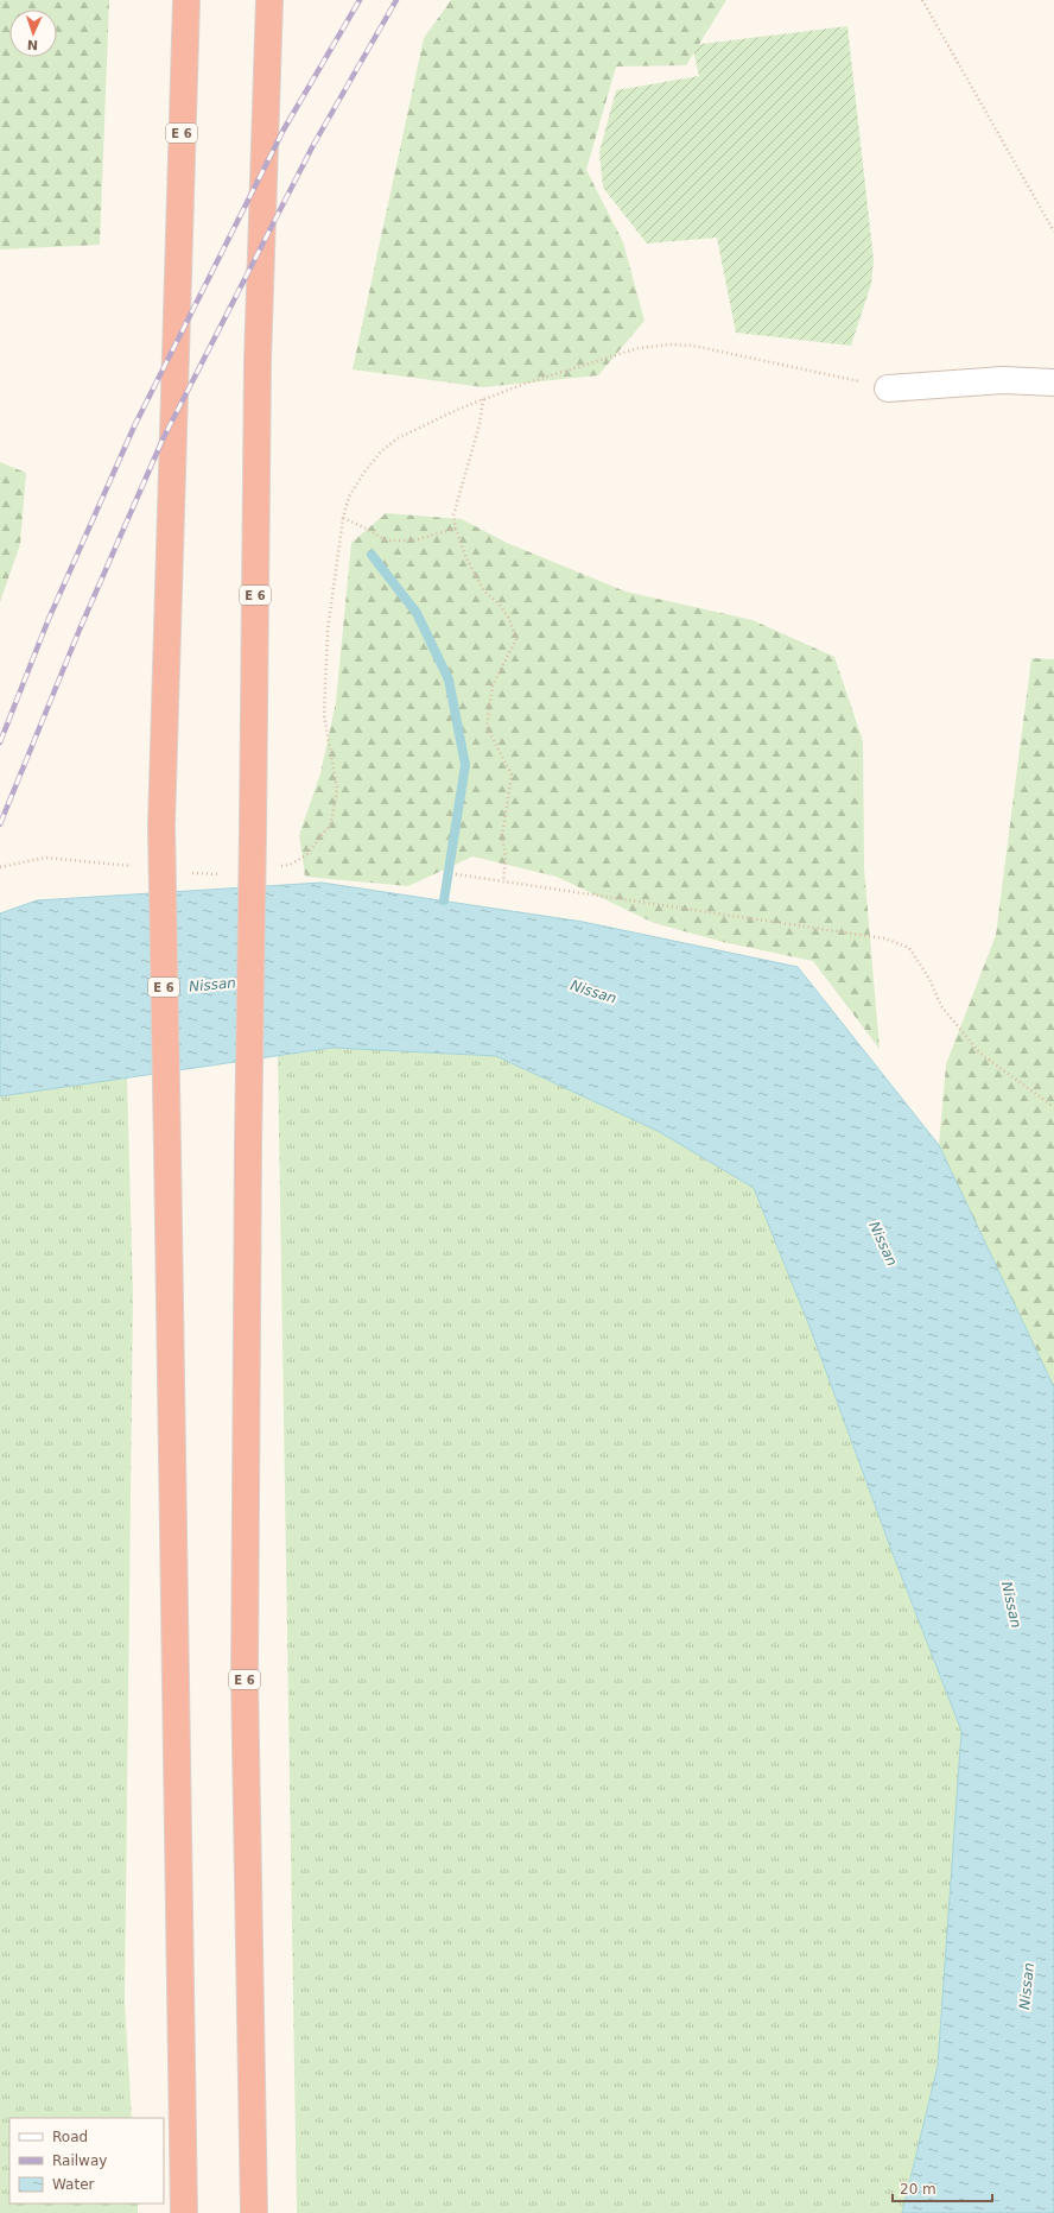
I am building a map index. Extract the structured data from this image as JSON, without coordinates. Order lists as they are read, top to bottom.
{
  "streets": {
    "highway": ["E 6"]
  },
  "water": ["Nissan"],
  "legend": ["Road", "Railway", "Water"],
  "scale_bar": "20 m",
  "north": "bottom"
}
